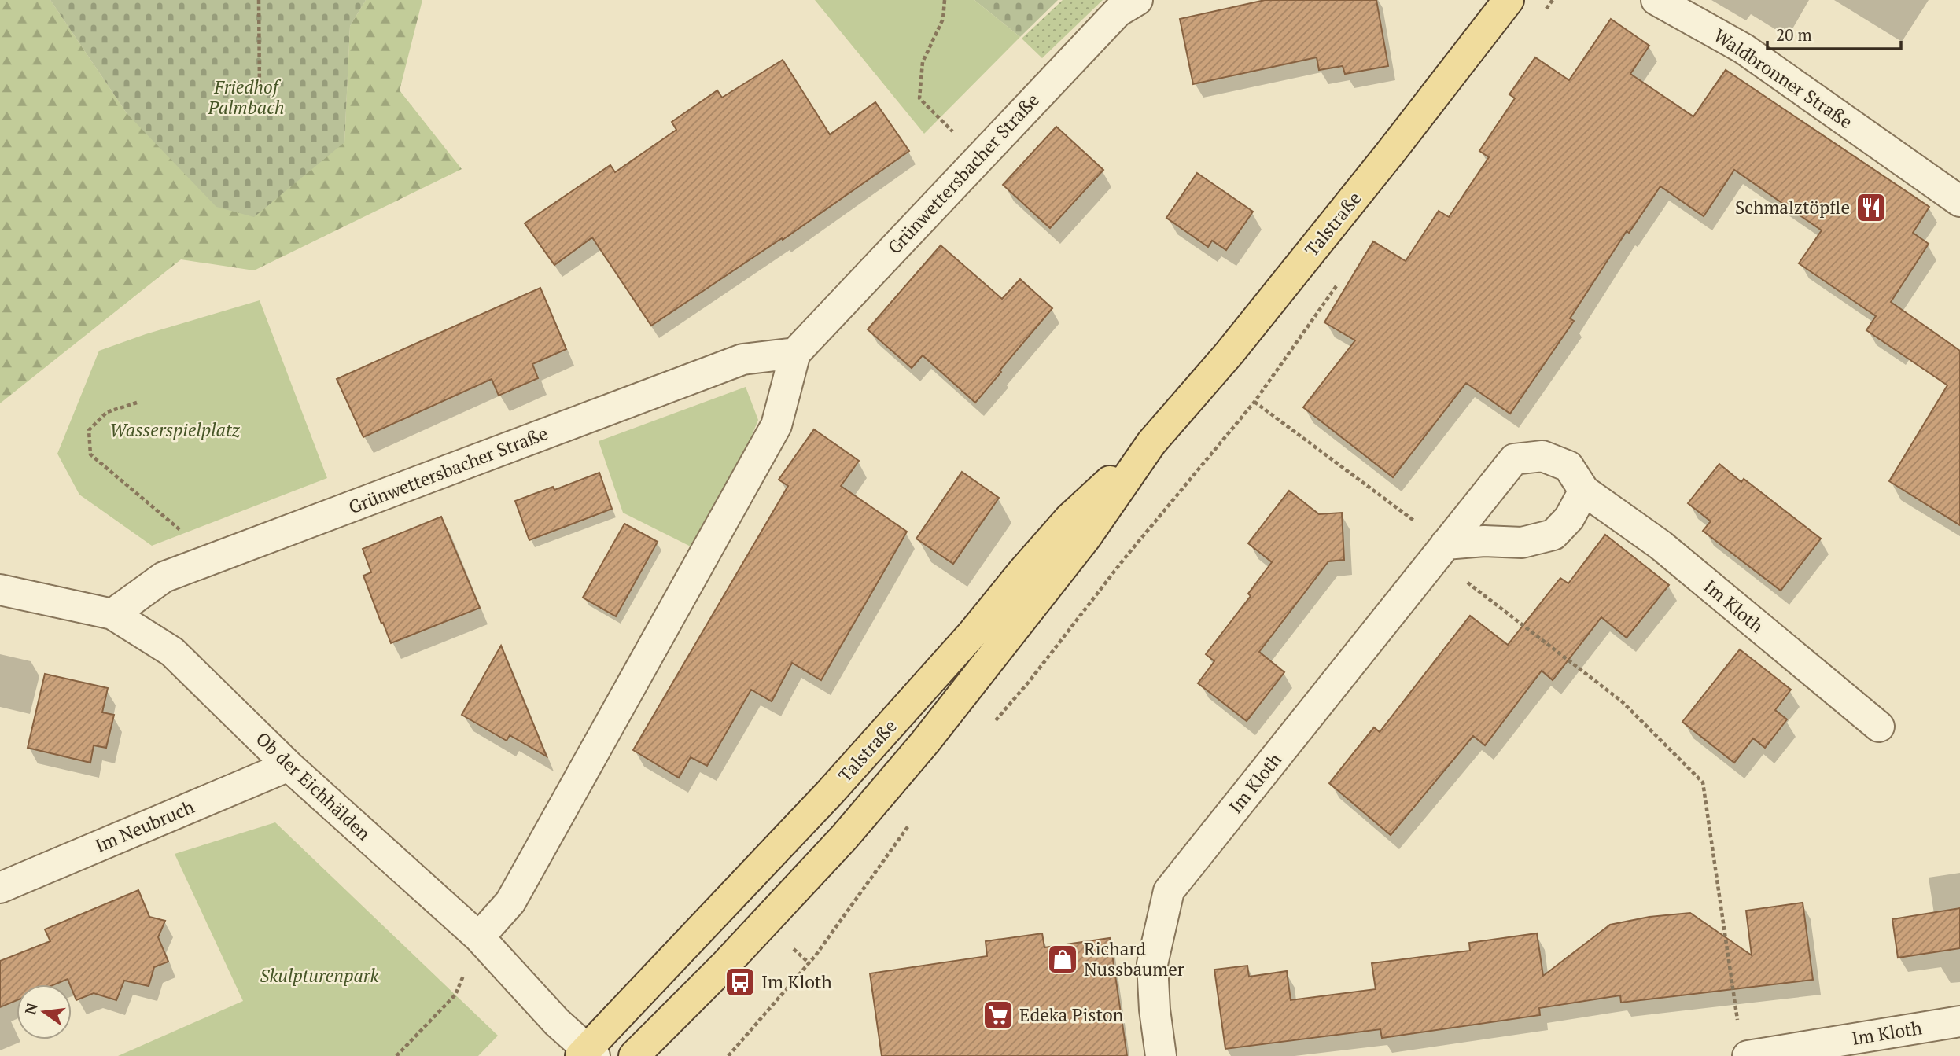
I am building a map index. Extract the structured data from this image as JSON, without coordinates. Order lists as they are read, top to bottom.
{
  "streets": {
    "main road": ["Talstraße"],
    "street": [
      "Waldbronner Straße",
      "Grünwettersbacher Straße",
      "Im Kloth",
      "Ob der Eichhälden",
      "Im Neubruch"
    ]
  },
  "crossings": [
    ["Grünwettersbacher Straße", "Ob der Eichhälden"],
    ["Talstraße", "Ob der Eichhälden"],
    ["Ob der Eichhälden", "Im Neubruch"]
  ],
  "parks": ["Friedhof Palmbach", "Wasserspielplatz", "Skulpturenpark"],
  "places": {
    "restaurant": ["Schmalztöpfle"],
    "shop": ["Richard Nussbaumer"],
    "bus stop": ["Im Kloth"],
    "supermarket": ["Edeka Piston"]
  },
  "scale_bar": "20 m",
  "north": "left"
}
